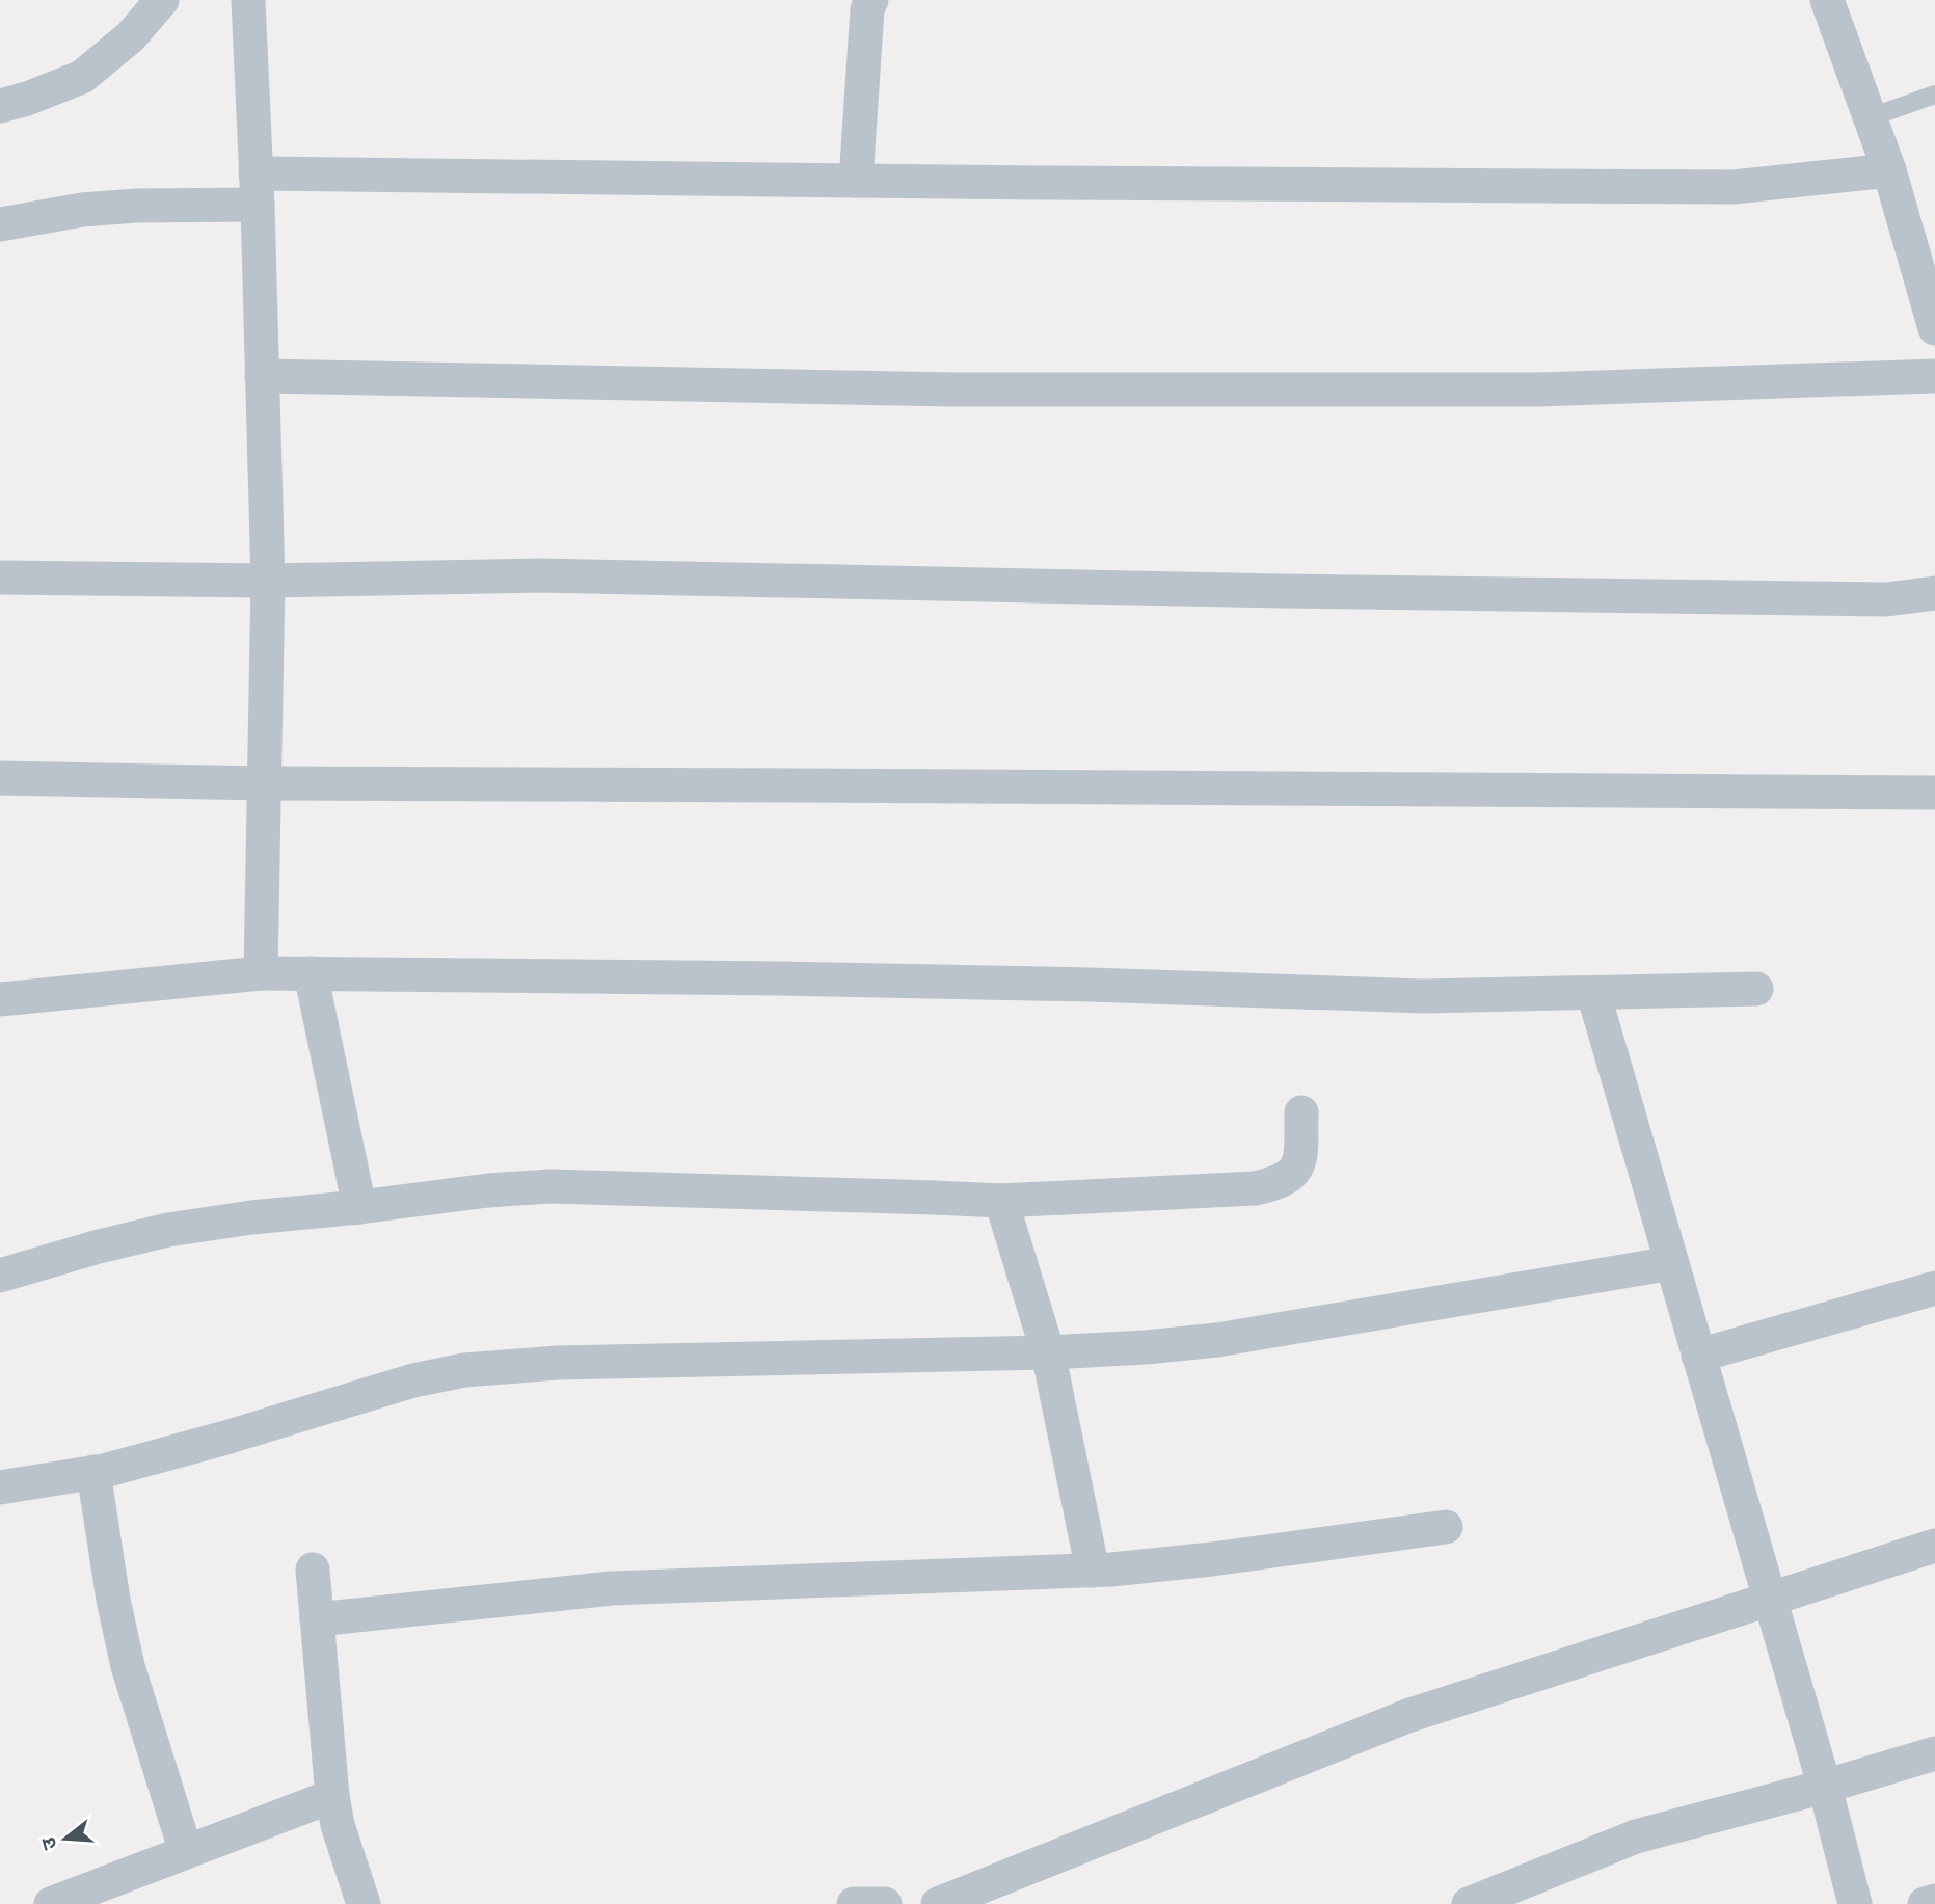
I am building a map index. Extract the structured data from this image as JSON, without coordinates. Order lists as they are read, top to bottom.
{
  "north": "left"
}
